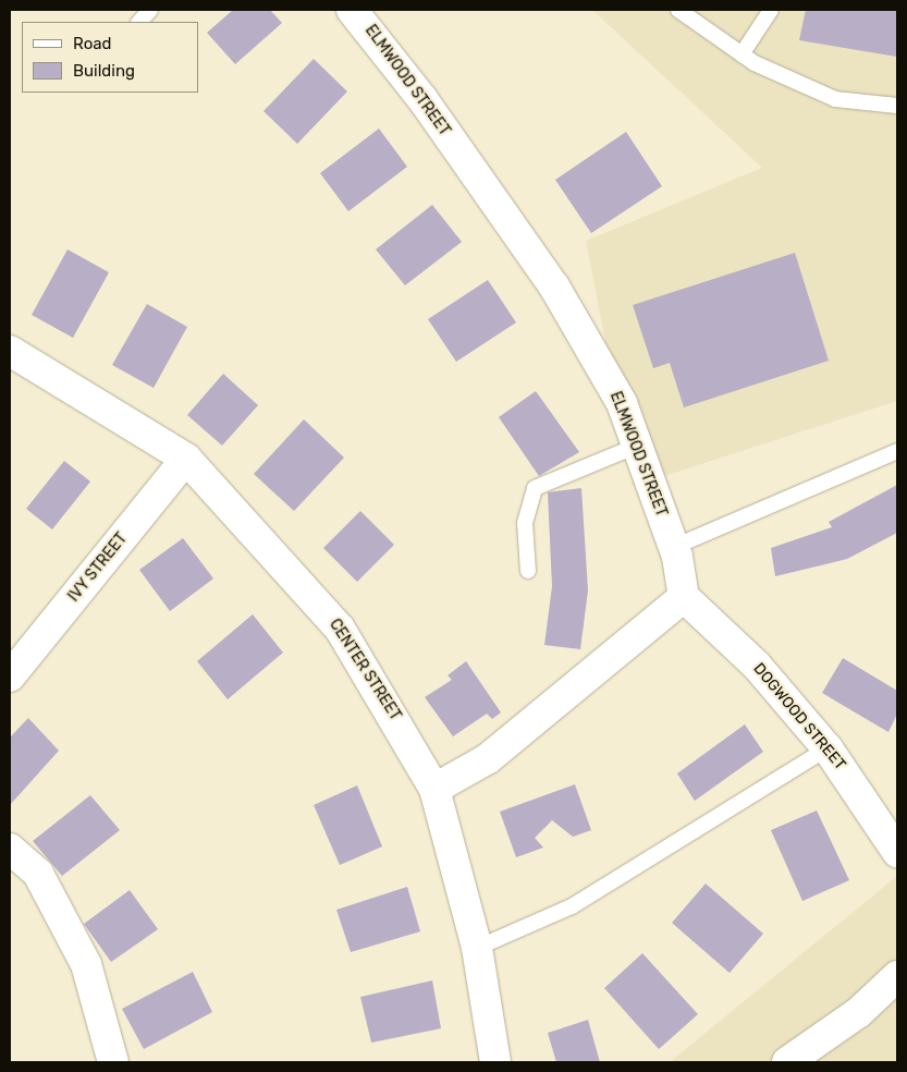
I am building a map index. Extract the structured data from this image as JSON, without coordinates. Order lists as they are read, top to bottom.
{
  "streets": {
    "street": [
      "ELMWOOD STREET",
      "IVY STREET",
      "CENTER STREET",
      "DOGWOOD STREET"
    ]
  },
  "crossings": [
    ["ELMWOOD STREET", "DOGWOOD STREET"],
    ["IVY STREET", "CENTER STREET"]
  ],
  "legend": ["Road", "Building"]
}
